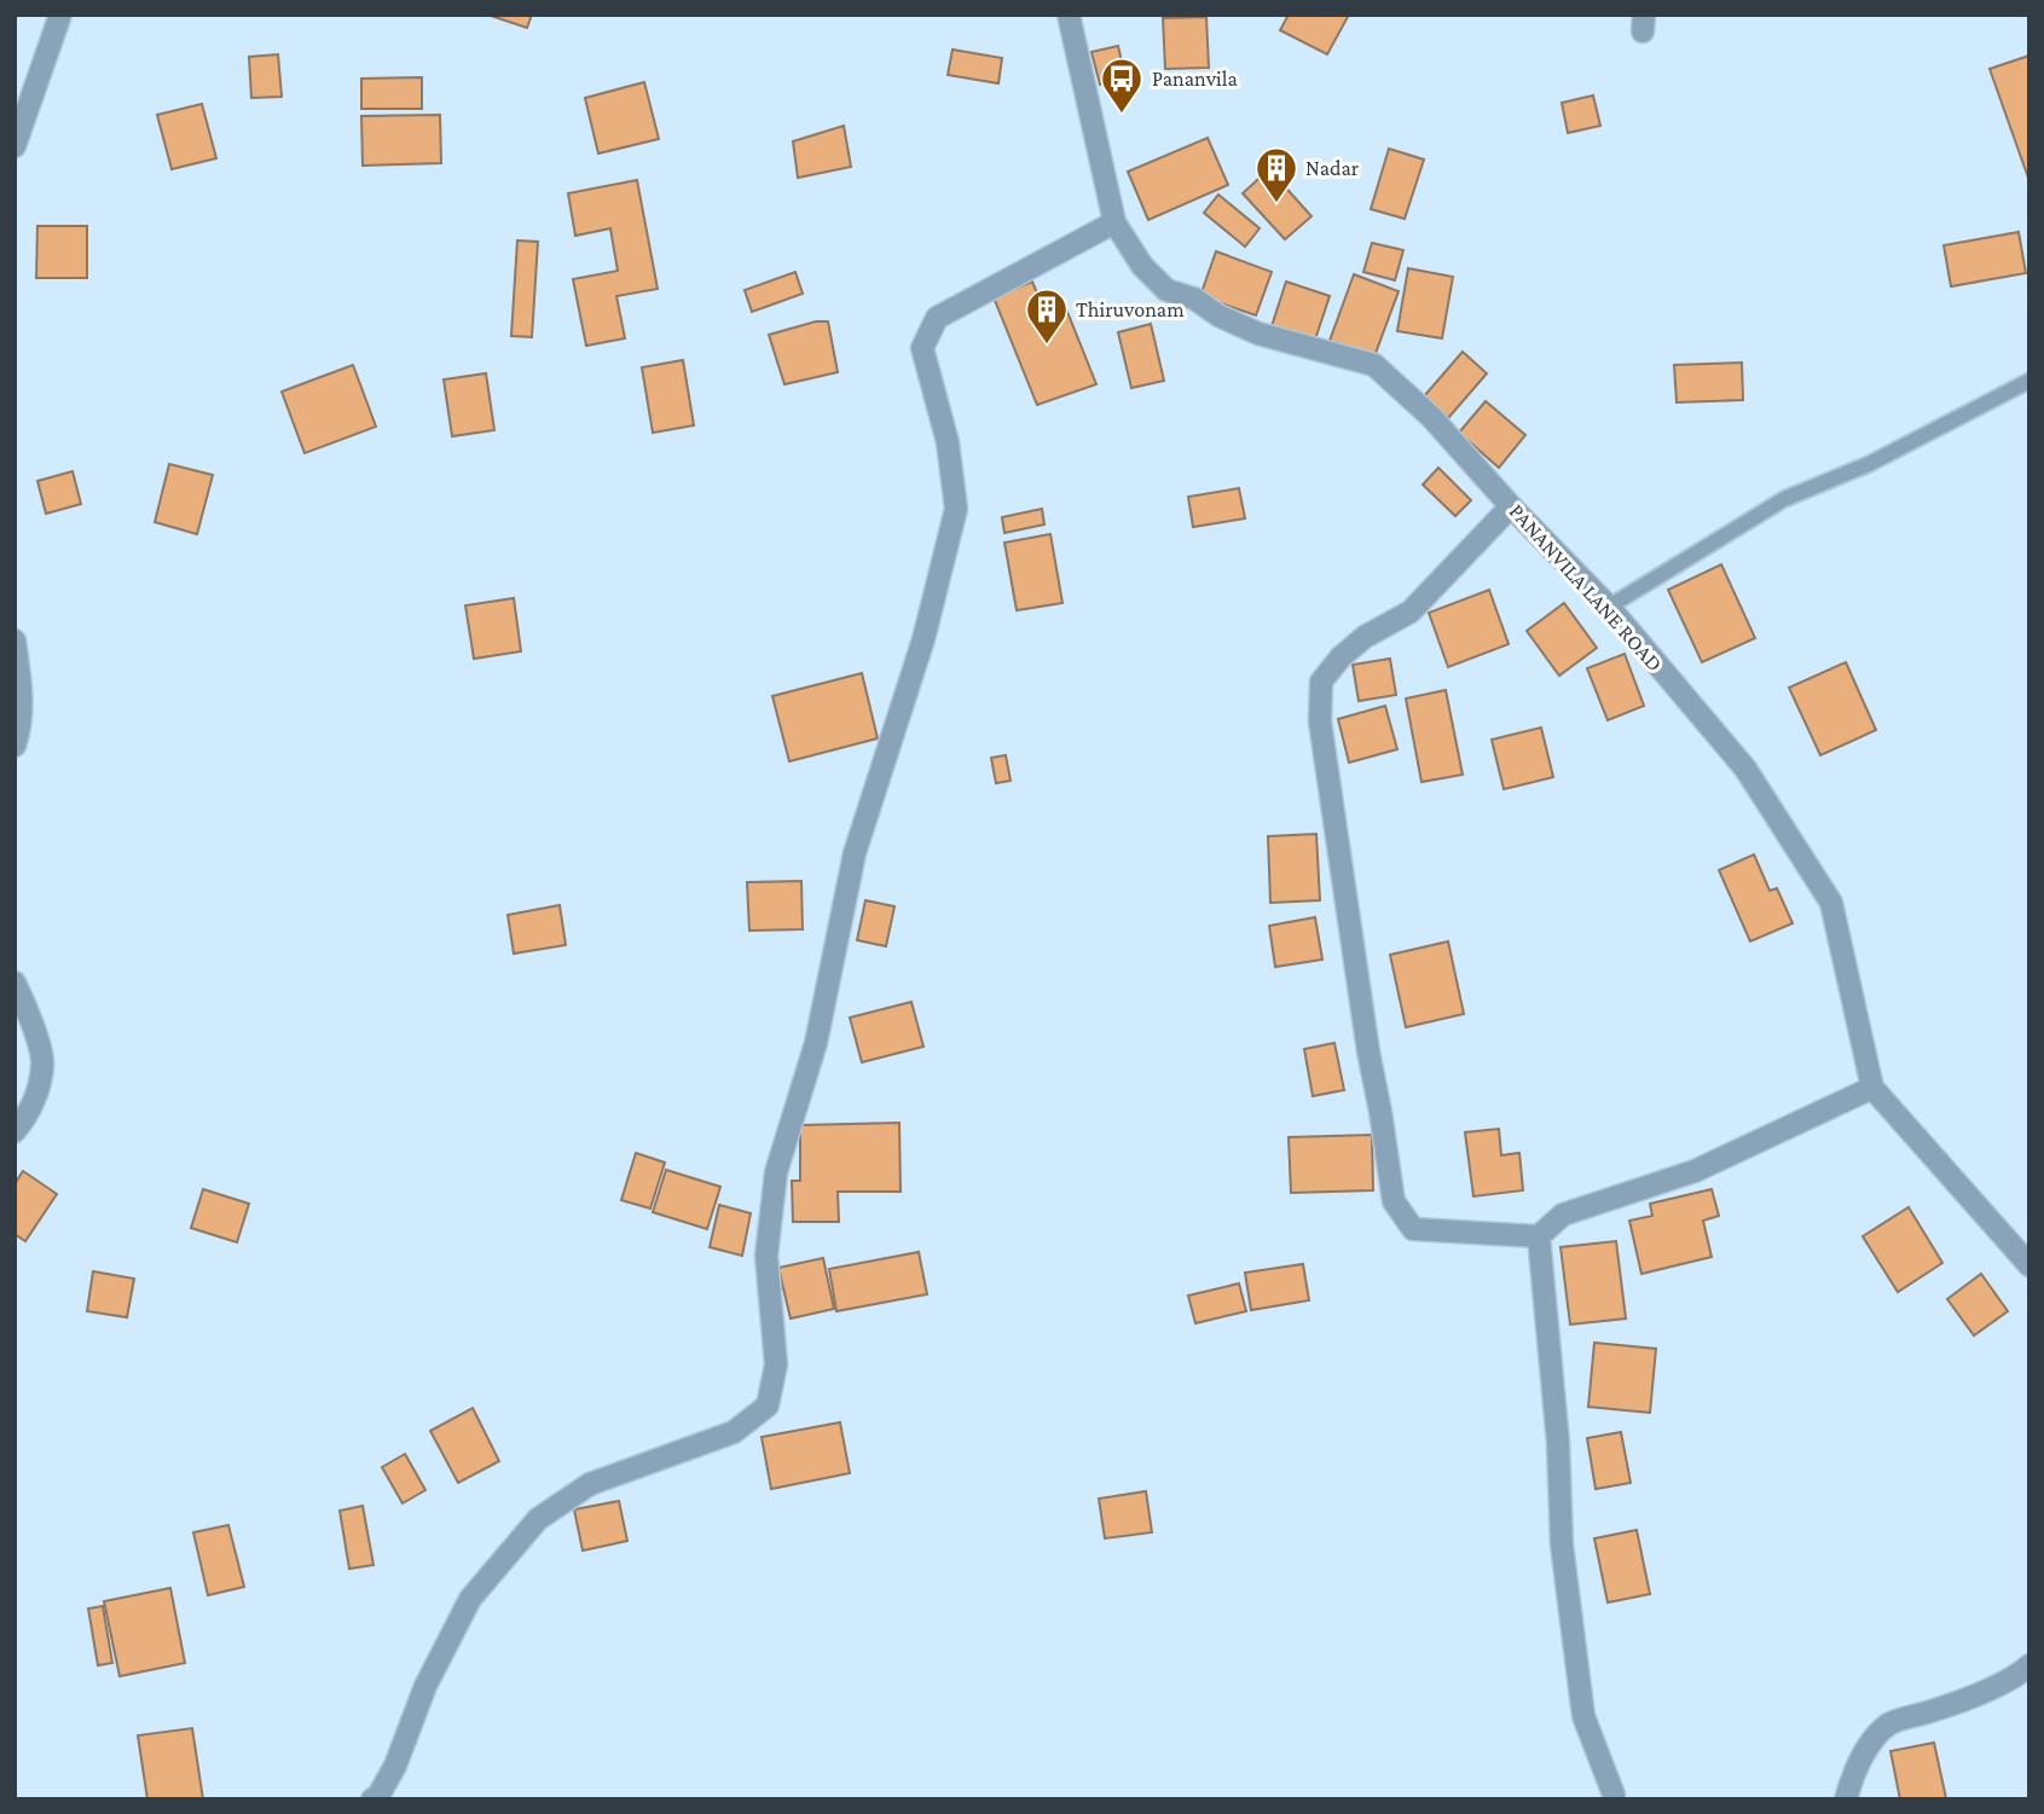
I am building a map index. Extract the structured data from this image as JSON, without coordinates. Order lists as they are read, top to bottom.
{
  "streets": {
    "street": ["PANANVILA LANE ROAD"]
  },
  "places": {
    "bus stop": ["Pananvila"],
    "building": ["Nadar", "Thiruvonam"]
  }
}
